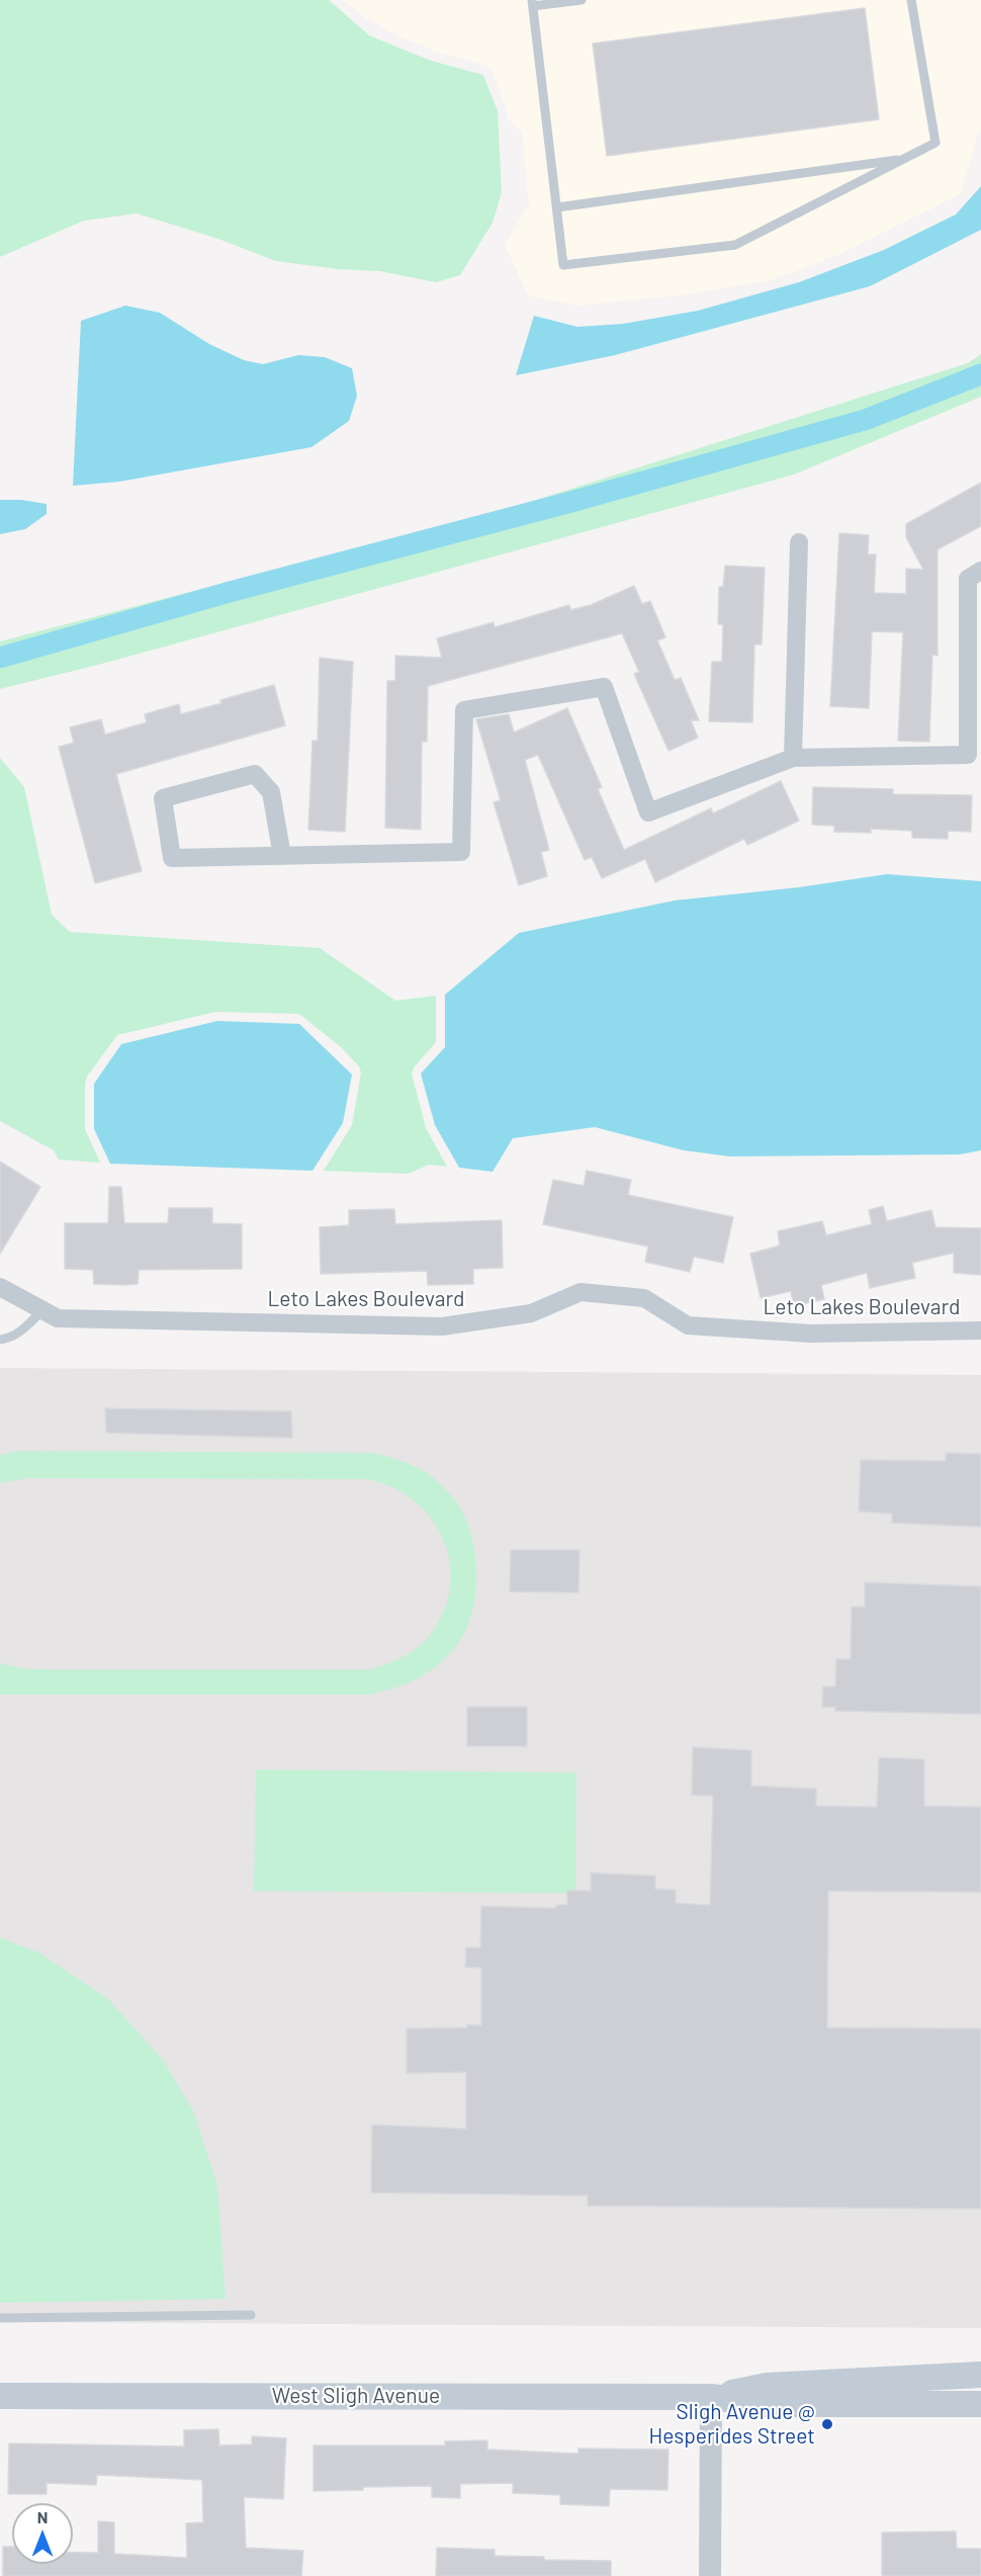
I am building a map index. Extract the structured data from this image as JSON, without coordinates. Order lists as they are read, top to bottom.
{
  "streets": {
    "main road": ["West Sligh Avenue"],
    "street": ["Leto Lakes Boulevard"]
  },
  "places": ["Sligh Avenue @ Hesperides Street"],
  "north": "top"
}
